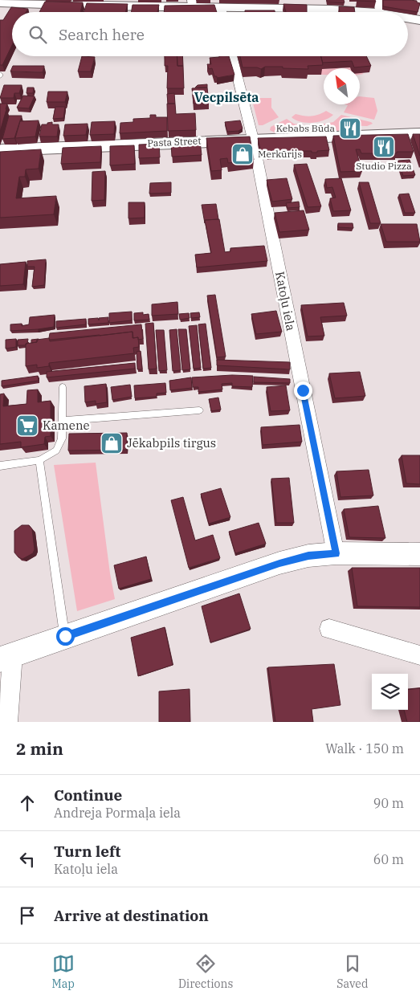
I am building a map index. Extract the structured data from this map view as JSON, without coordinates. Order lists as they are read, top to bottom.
{
  "streets": {
    "main road": ["Pasta Street"],
    "street": ["Katoļu iela"]
  },
  "crossings": [
    ["Pasta Street", "Katoļu iela"]
  ],
  "districts": ["Vecpilsēta"],
  "places": {
    "restaurant": ["Kebabs Būda", "Studio Pizza"],
    "shop": ["Merkūrijs", "Jēkabpils tirgus"],
    "supermarket": ["Kamene"]
  },
  "north": "top left",
  "page": {
    "search": "Search here",
    "heading": ["2 min", "Walk · 150 m"],
    "list": [
      ["Continue", "Andreja Pormaļa iela", "90 m"],
      ["Turn left", "Katoļu iela", "60 m"],
      "Arrive at destination"
    ],
    "nav": ["Map", "Directions", "Saved"]
  }
}
